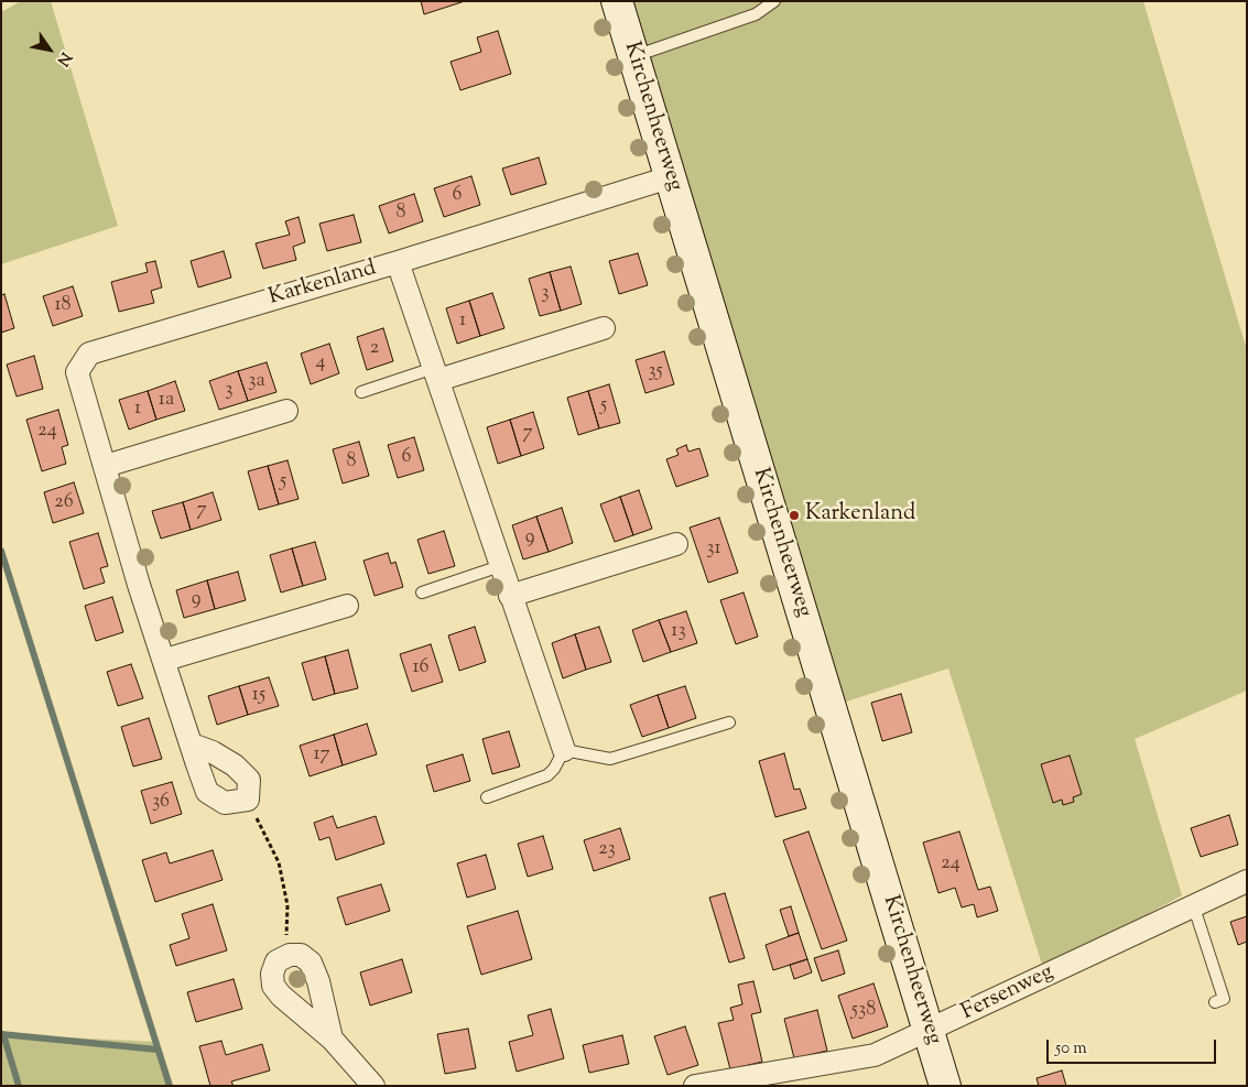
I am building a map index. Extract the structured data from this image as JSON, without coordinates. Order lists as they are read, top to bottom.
{
  "streets": {
    "main road": ["Kirchenheerweg"],
    "street": ["Karkenland", "Fersenweg"]
  },
  "crossings": [
    ["Kirchenheerweg", "Karkenland"],
    ["Kirchenheerweg", "Fersenweg"]
  ],
  "places": ["Karkenland"],
  "house_numbers": [
    "6",
    "8",
    "3",
    "18",
    "1",
    "2",
    "4",
    "35",
    "3a",
    "3",
    "1a",
    "5",
    "1",
    "24",
    "7",
    "6",
    "8",
    "5",
    "26",
    "7",
    "9",
    "31",
    "9",
    "13",
    "16",
    "15",
    "17",
    "36",
    "23",
    "24",
    "538"
  ],
  "scale_bar": "50 m",
  "north": "bottom right"
}
